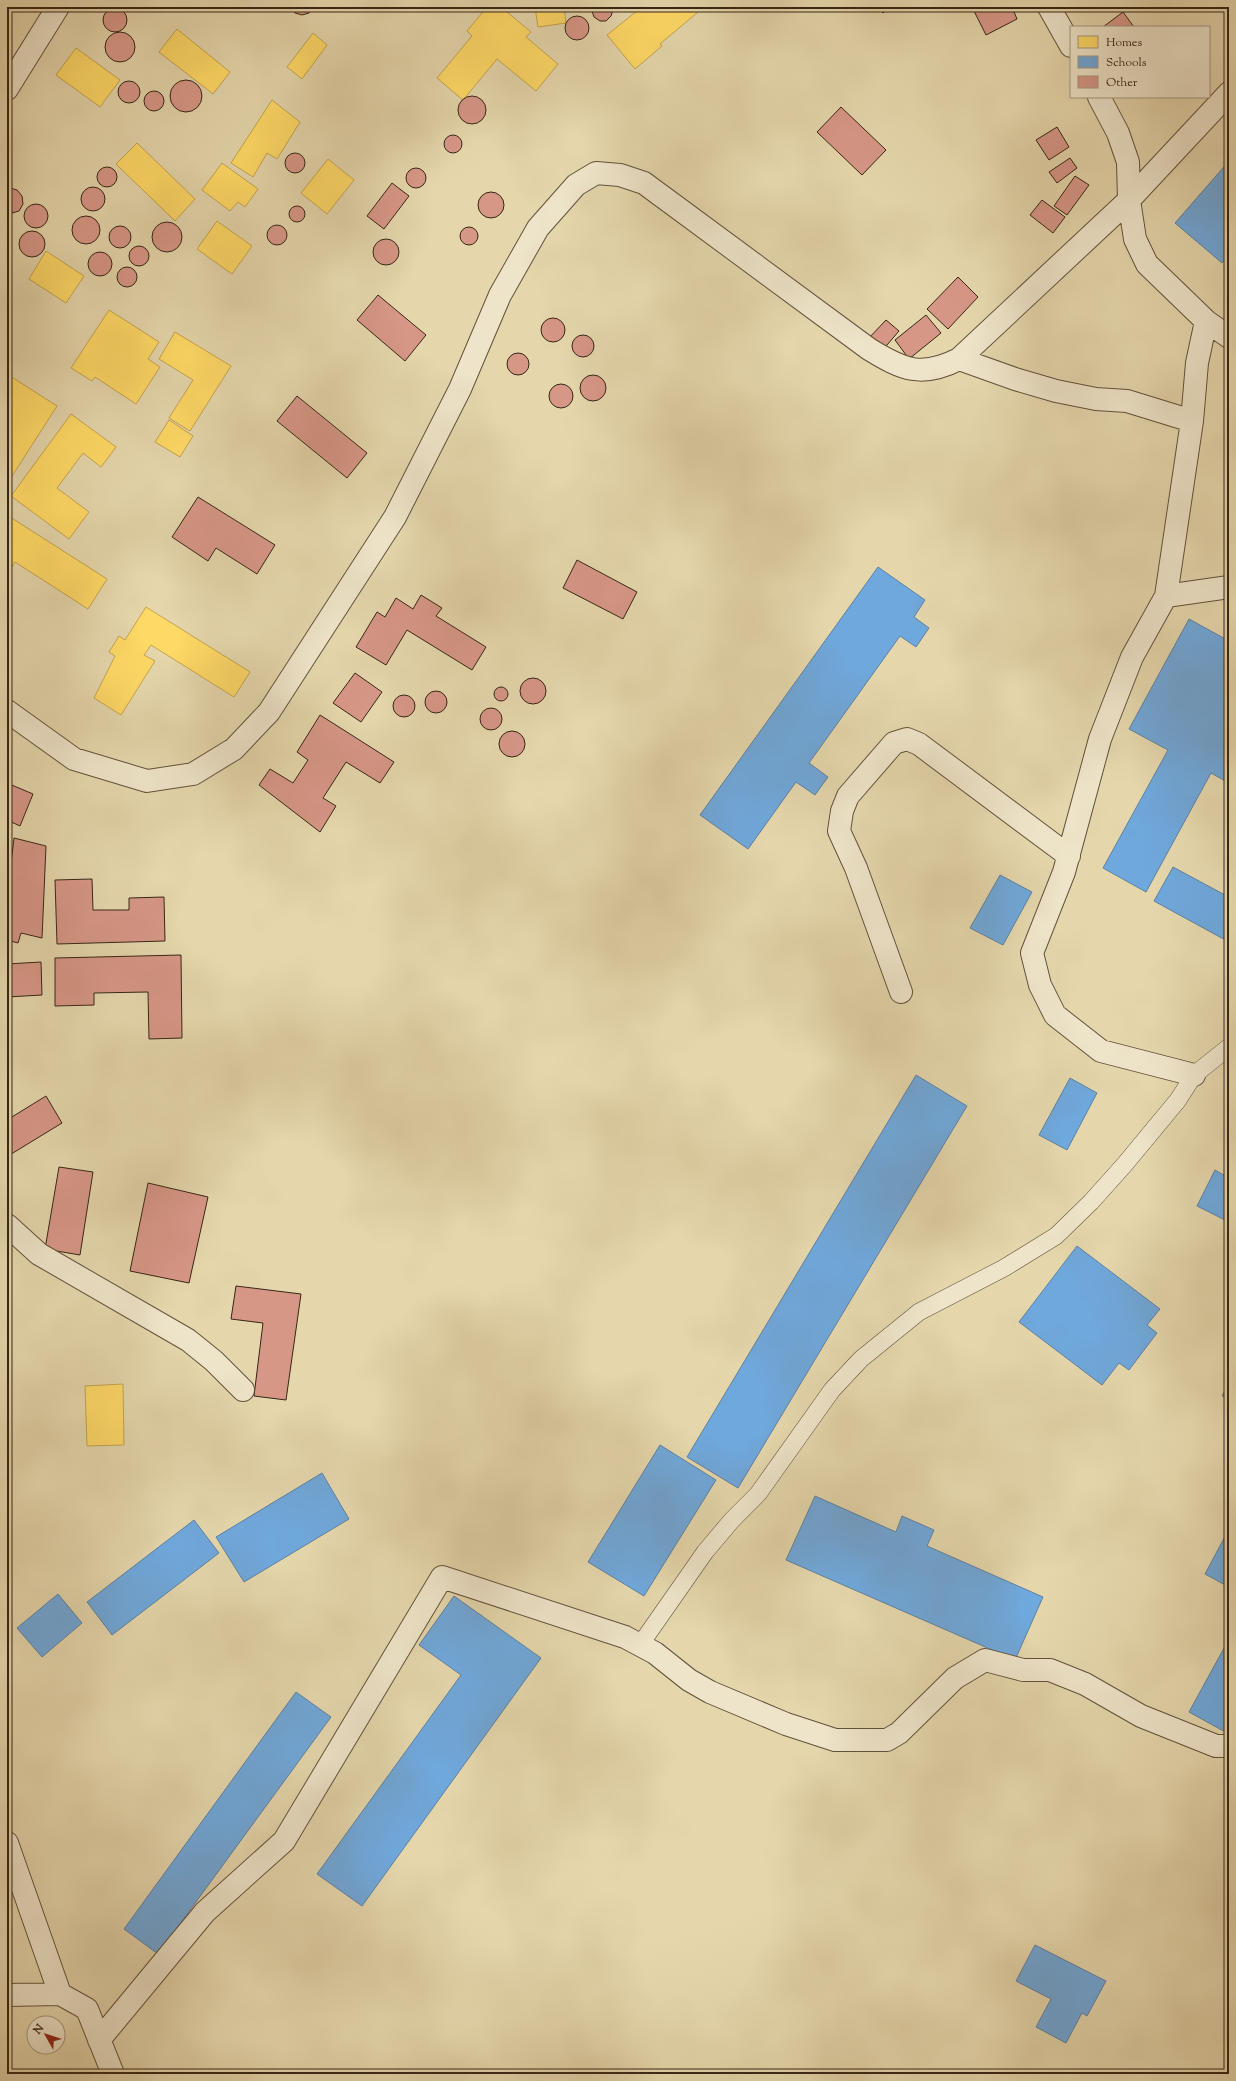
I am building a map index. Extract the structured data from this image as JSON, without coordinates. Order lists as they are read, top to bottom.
{
  "legend": ["Homes", "Schools", "Other"],
  "north": "top left"
}
